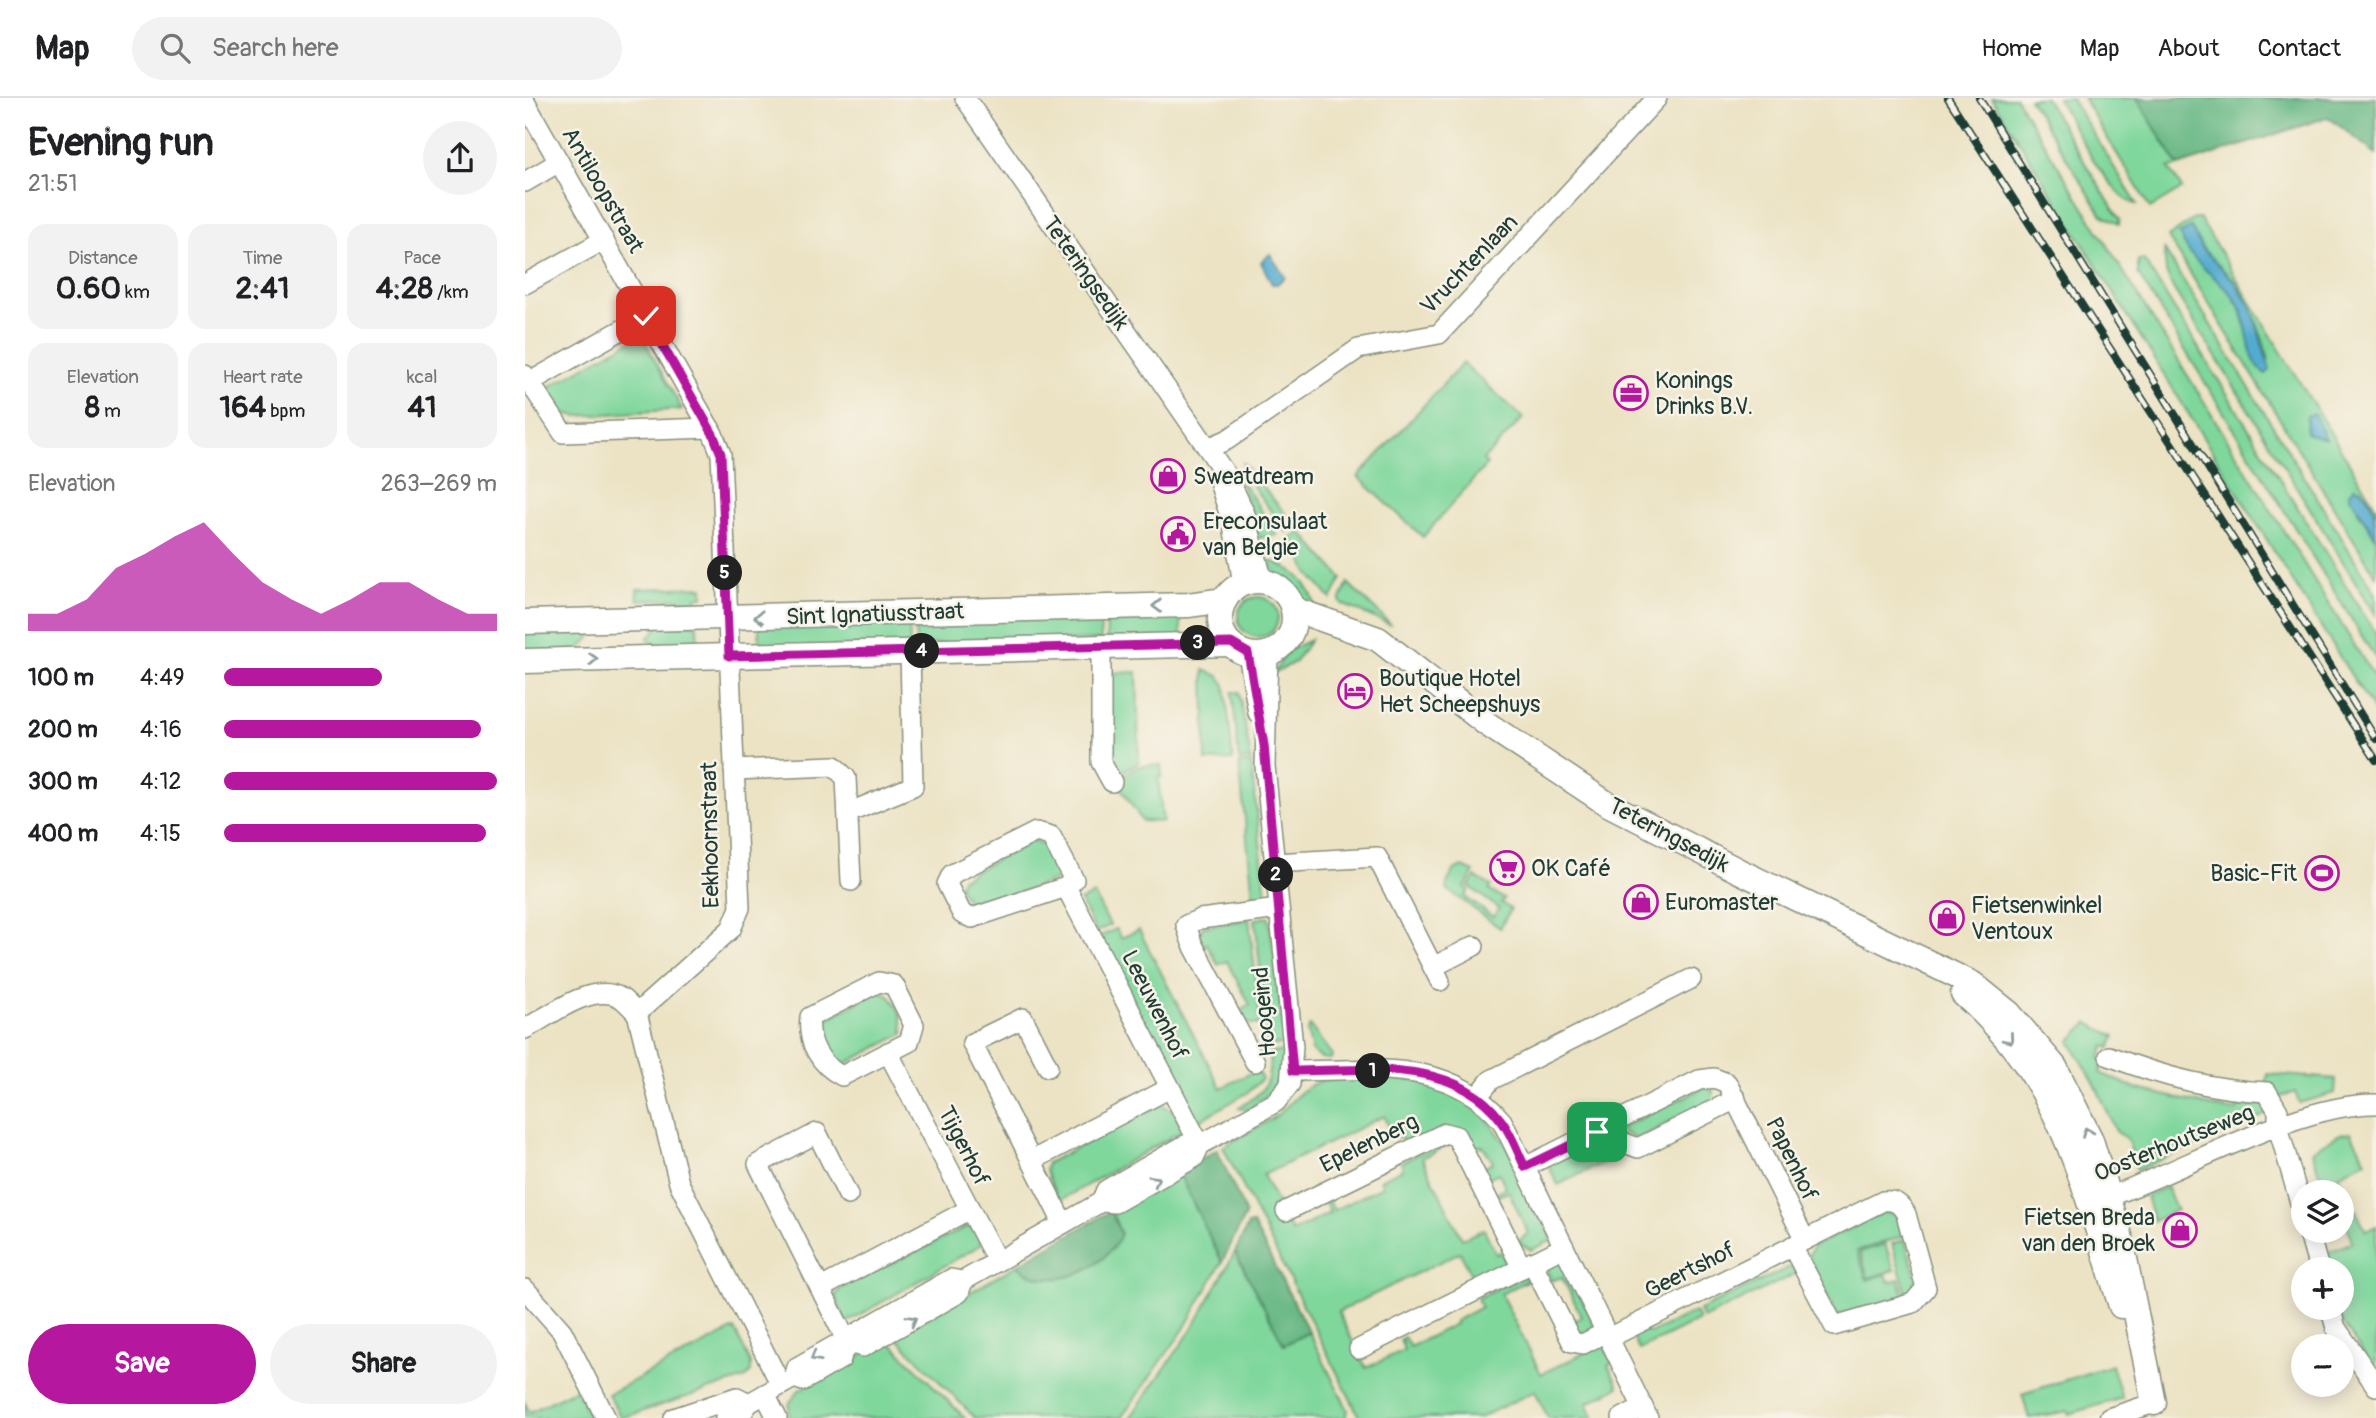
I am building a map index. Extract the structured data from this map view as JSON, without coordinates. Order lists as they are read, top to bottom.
{
  "streets": {
    "main road": ["Teteringsedijk", "Sint Ignatiusstraat"],
    "street": [
      "Antiloopstraat",
      "Vruchtenlaan",
      "Eekhoornstraat",
      "Leeuwenhof",
      "Hoogeind",
      "Epelenberg",
      "Oosterhoutseweg",
      "Tijgerhof",
      "Papenhof",
      "Geertshof"
    ]
  },
  "crossings": [
    ["Antiloopstraat", "Sint Ignatiusstraat"],
    ["Antiloopstraat", "Eekhoornstraat"],
    ["Vruchtenlaan", "Teteringsedijk"],
    ["Teteringsedijk", "Sint Ignatiusstraat"],
    ["Teteringsedijk", "Hoogeind"],
    ["Teteringsedijk", "Oosterhoutseweg"],
    ["Sint Ignatiusstraat", "Eekhoornstraat"],
    ["Sint Ignatiusstraat", "Hoogeind"],
    ["Leeuwenhof", "Hoogeind"],
    ["Hoogeind", "Tijgerhof"],
    ["Epelenberg", "Geertshof"],
    ["Papenhof", "Geertshof"]
  ],
  "places": {
    "office": ["Konings Drinks B.V."],
    "shop": [
      "Sweatdream",
      "Euromaster",
      "Fietsenwinkel Ventoux",
      "Fietsen Breda van den Broek"
    ],
    "public building": ["Ereconsulaat van Belgie"],
    "hotel": ["Boutique Hotel Het Scheepshuys"],
    "supermarket": ["OK Café"],
    "sports": ["Basic-Fit"]
  },
  "page": {
    "header": "Map",
    "search": "Search here",
    "nav": [
      "Home",
      "Map",
      "About",
      "Contact"
    ],
    "heading": ["Evening run", "21:51"],
    "stats": [
      ["Distance", "0.60 km"],
      ["Time", "2:41"],
      ["Pace", "4:28 /km"],
      ["Elevation", "8 m"],
      ["Heart rate", "164 bpm"],
      ["kcal", "41"]
    ],
    "chart": ["Elevation", "263–269 m"],
    "pins": [
      "5",
      "3",
      "4",
      "2",
      "1"
    ],
    "list": [
      {
        "name": "100 m",
        "note": "4:49"
      },
      {
        "name": "200 m",
        "note": "4:16"
      },
      {
        "name": "300 m",
        "note": "4:12"
      },
      {
        "name": "400 m",
        "note": "4:15"
      }
    ],
    "map_buttons": ["+", "−"],
    "buttons": ["Save", "Share"]
  }
}
